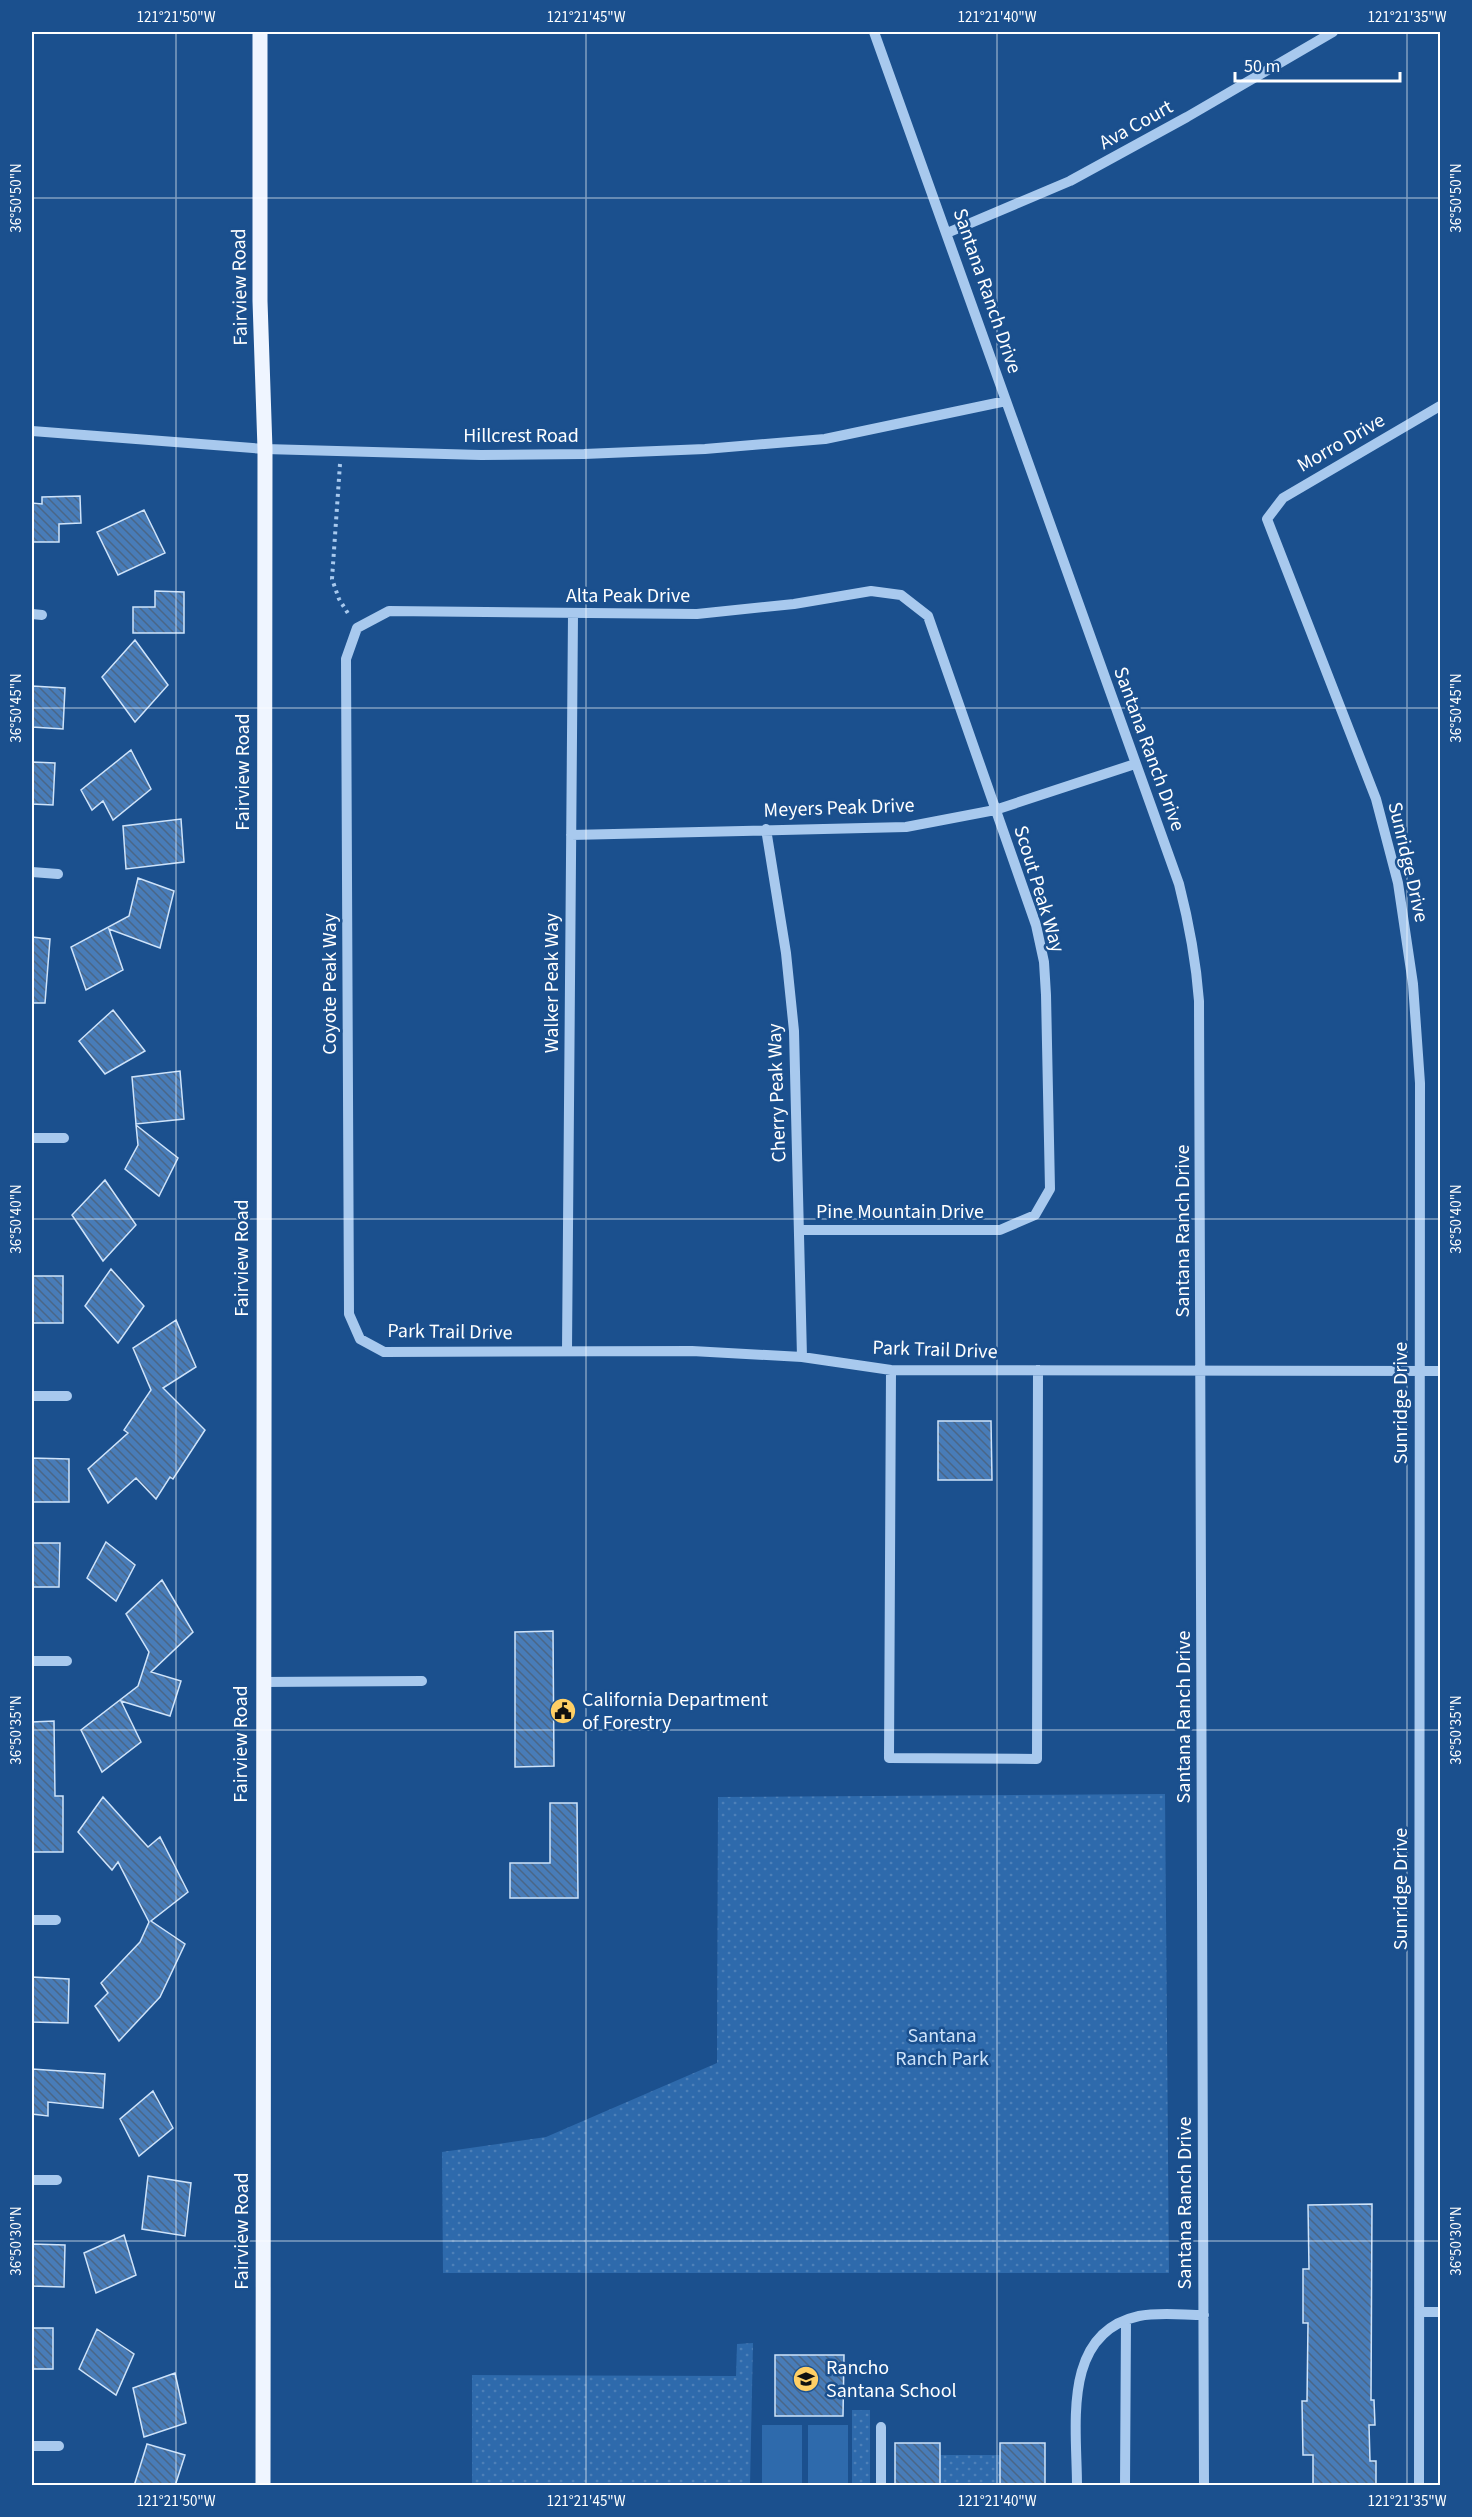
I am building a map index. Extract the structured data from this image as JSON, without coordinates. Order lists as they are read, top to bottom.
{
  "streets": {
    "main road": ["Fairview Road"],
    "street": [
      "Ava Court",
      "Santana Ranch Drive",
      "Hillcrest Road",
      "Morro Drive",
      "Alta Peak Drive",
      "Meyers Peak Drive",
      "Sunridge Drive",
      "Scout Peak Way",
      "Walker Peak Way",
      "Coyote Peak Way",
      "Cherry Peak Way",
      "Pine Mountain Drive",
      "Park Trail Drive"
    ]
  },
  "crossings": [
    ["Ava Court", "Santana Ranch Drive"],
    ["Fairview Road", "Hillcrest Road"],
    ["Santana Ranch Drive", "Hillcrest Road"],
    ["Santana Ranch Drive", "Meyers Peak Drive"],
    ["Santana Ranch Drive", "Park Trail Drive"],
    ["Morro Drive", "Sunridge Drive"],
    ["Alta Peak Drive", "Scout Peak Way"],
    ["Alta Peak Drive", "Walker Peak Way"],
    ["Alta Peak Drive", "Coyote Peak Way"],
    ["Meyers Peak Drive", "Scout Peak Way"],
    ["Meyers Peak Drive", "Walker Peak Way"],
    ["Meyers Peak Drive", "Cherry Peak Way"],
    ["Sunridge Drive", "Park Trail Drive"],
    ["Scout Peak Way", "Pine Mountain Drive"],
    ["Walker Peak Way", "Park Trail Drive"],
    ["Coyote Peak Way", "Park Trail Drive"],
    ["Cherry Peak Way", "Pine Mountain Drive"],
    ["Cherry Peak Way", "Park Trail Drive"]
  ],
  "parks": ["Santana Ranch Park"],
  "places": {
    "public building": ["California Department of Forestry"],
    "school or university": ["Rancho Santana School"]
  },
  "scale_bar": "50 m",
  "coordinates": [
    "121°21'50\"W",
    "121°21'45\"W",
    "121°21'40\"W",
    "121°21'35\"W",
    "36°50'50\"N",
    "36°50'45\"N",
    "36°50'40\"N",
    "36°50'35\"N",
    "36°50'30\"N"
  ]
}
